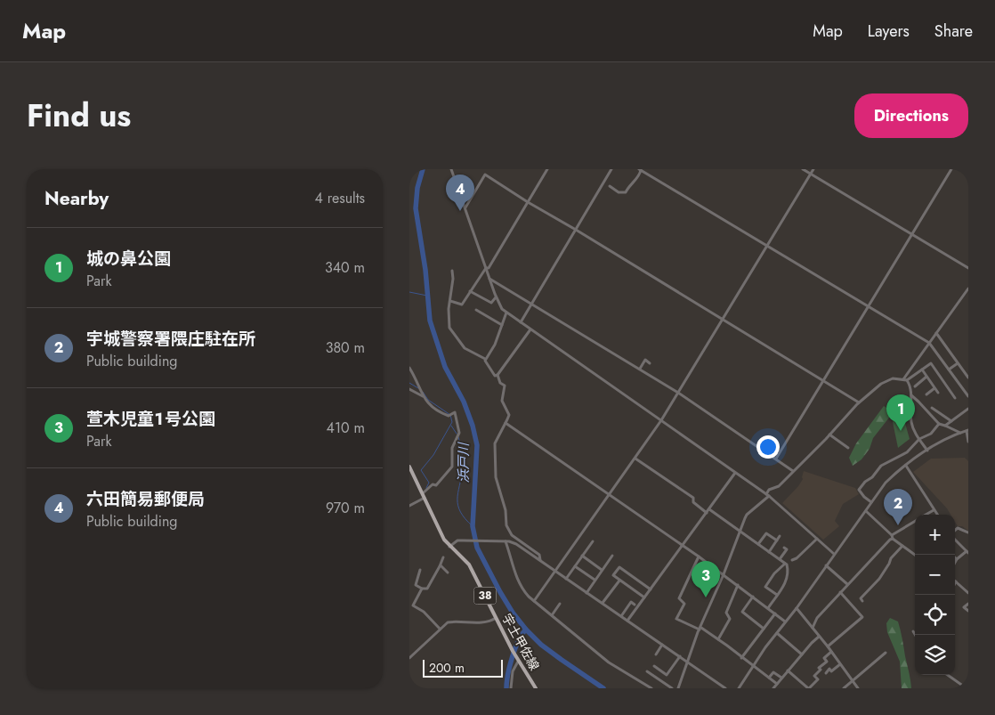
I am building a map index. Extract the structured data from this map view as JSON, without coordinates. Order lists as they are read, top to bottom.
{
  "streets": {
    "main road": ["38", "宇土甲佐線"]
  },
  "water": ["浜戸川"],
  "scale_bar": "200 m",
  "page": {
    "header": "Map",
    "nav": ["Map", "Layers", "Share"],
    "title": "Find us",
    "buttons": "Directions",
    "heading": ["Nearby", "4 results"],
    "pins": [
      "4",
      "1",
      "2",
      "3"
    ],
    "list": [
      {
        "mark": "1",
        "name": "城の鼻公園",
        "note": "Park",
        "value": "340 m"
      },
      {
        "mark": "2",
        "name": "宇城警察署隈庄駐在所",
        "note": "Public building",
        "value": "380 m"
      },
      {
        "mark": "3",
        "name": "萱木児童１号公園",
        "note": "Park",
        "value": "410 m"
      },
      {
        "mark": "4",
        "name": "六田簡易郵便局",
        "note": "Public building",
        "value": "970 m"
      }
    ],
    "map_buttons": ["+", "−"],
    "scale": "200 m"
  }
}
